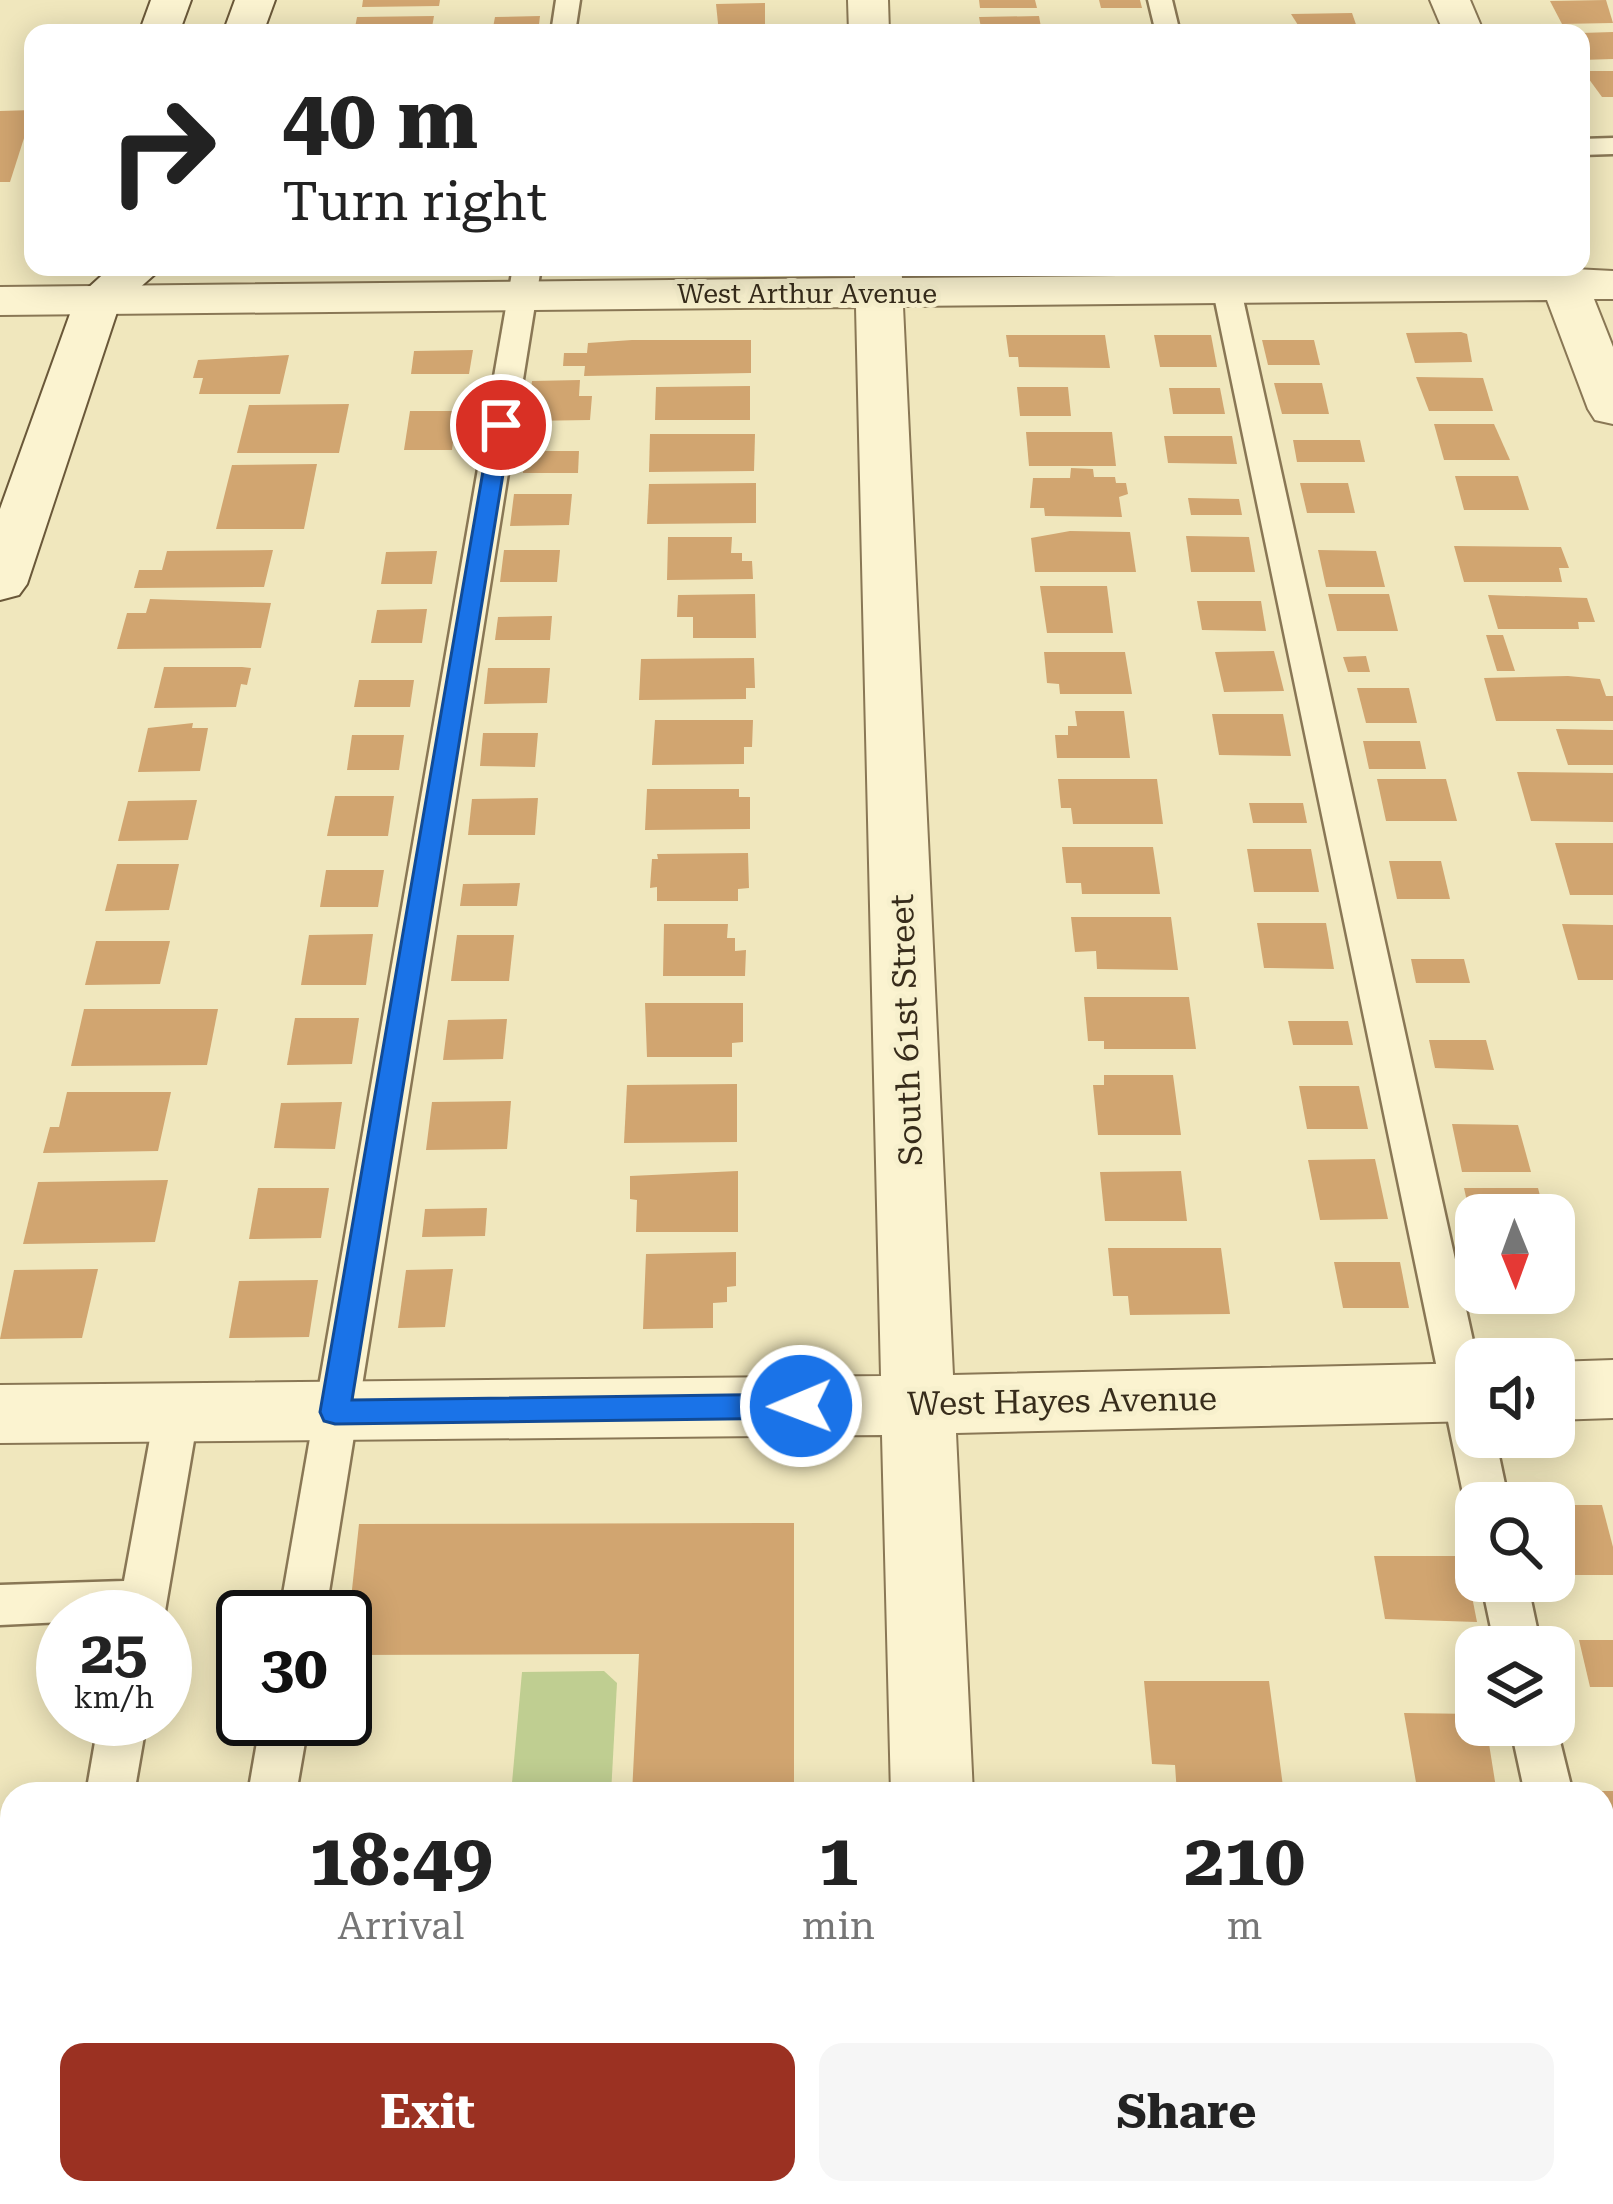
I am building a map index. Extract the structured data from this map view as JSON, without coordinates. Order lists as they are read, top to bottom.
{
  "streets": {
    "street": ["West Arthur Avenue", "South 61st Street", "West Hayes Avenue"]
  },
  "crossings": [
    ["West Arthur Avenue", "South 61st Street"],
    ["South 61st Street", "West Hayes Avenue"]
  ],
  "north": "bottom",
  "page": {
    "turn": ["40 m", "Turn right"],
    "speed": "25 km/h",
    "limit": "30",
    "eta": [
      "18:49",
      "Arrival",
      "1",
      "min",
      "210",
      "m"
    ],
    "buttons": ["Exit", "Share"]
  }
}
